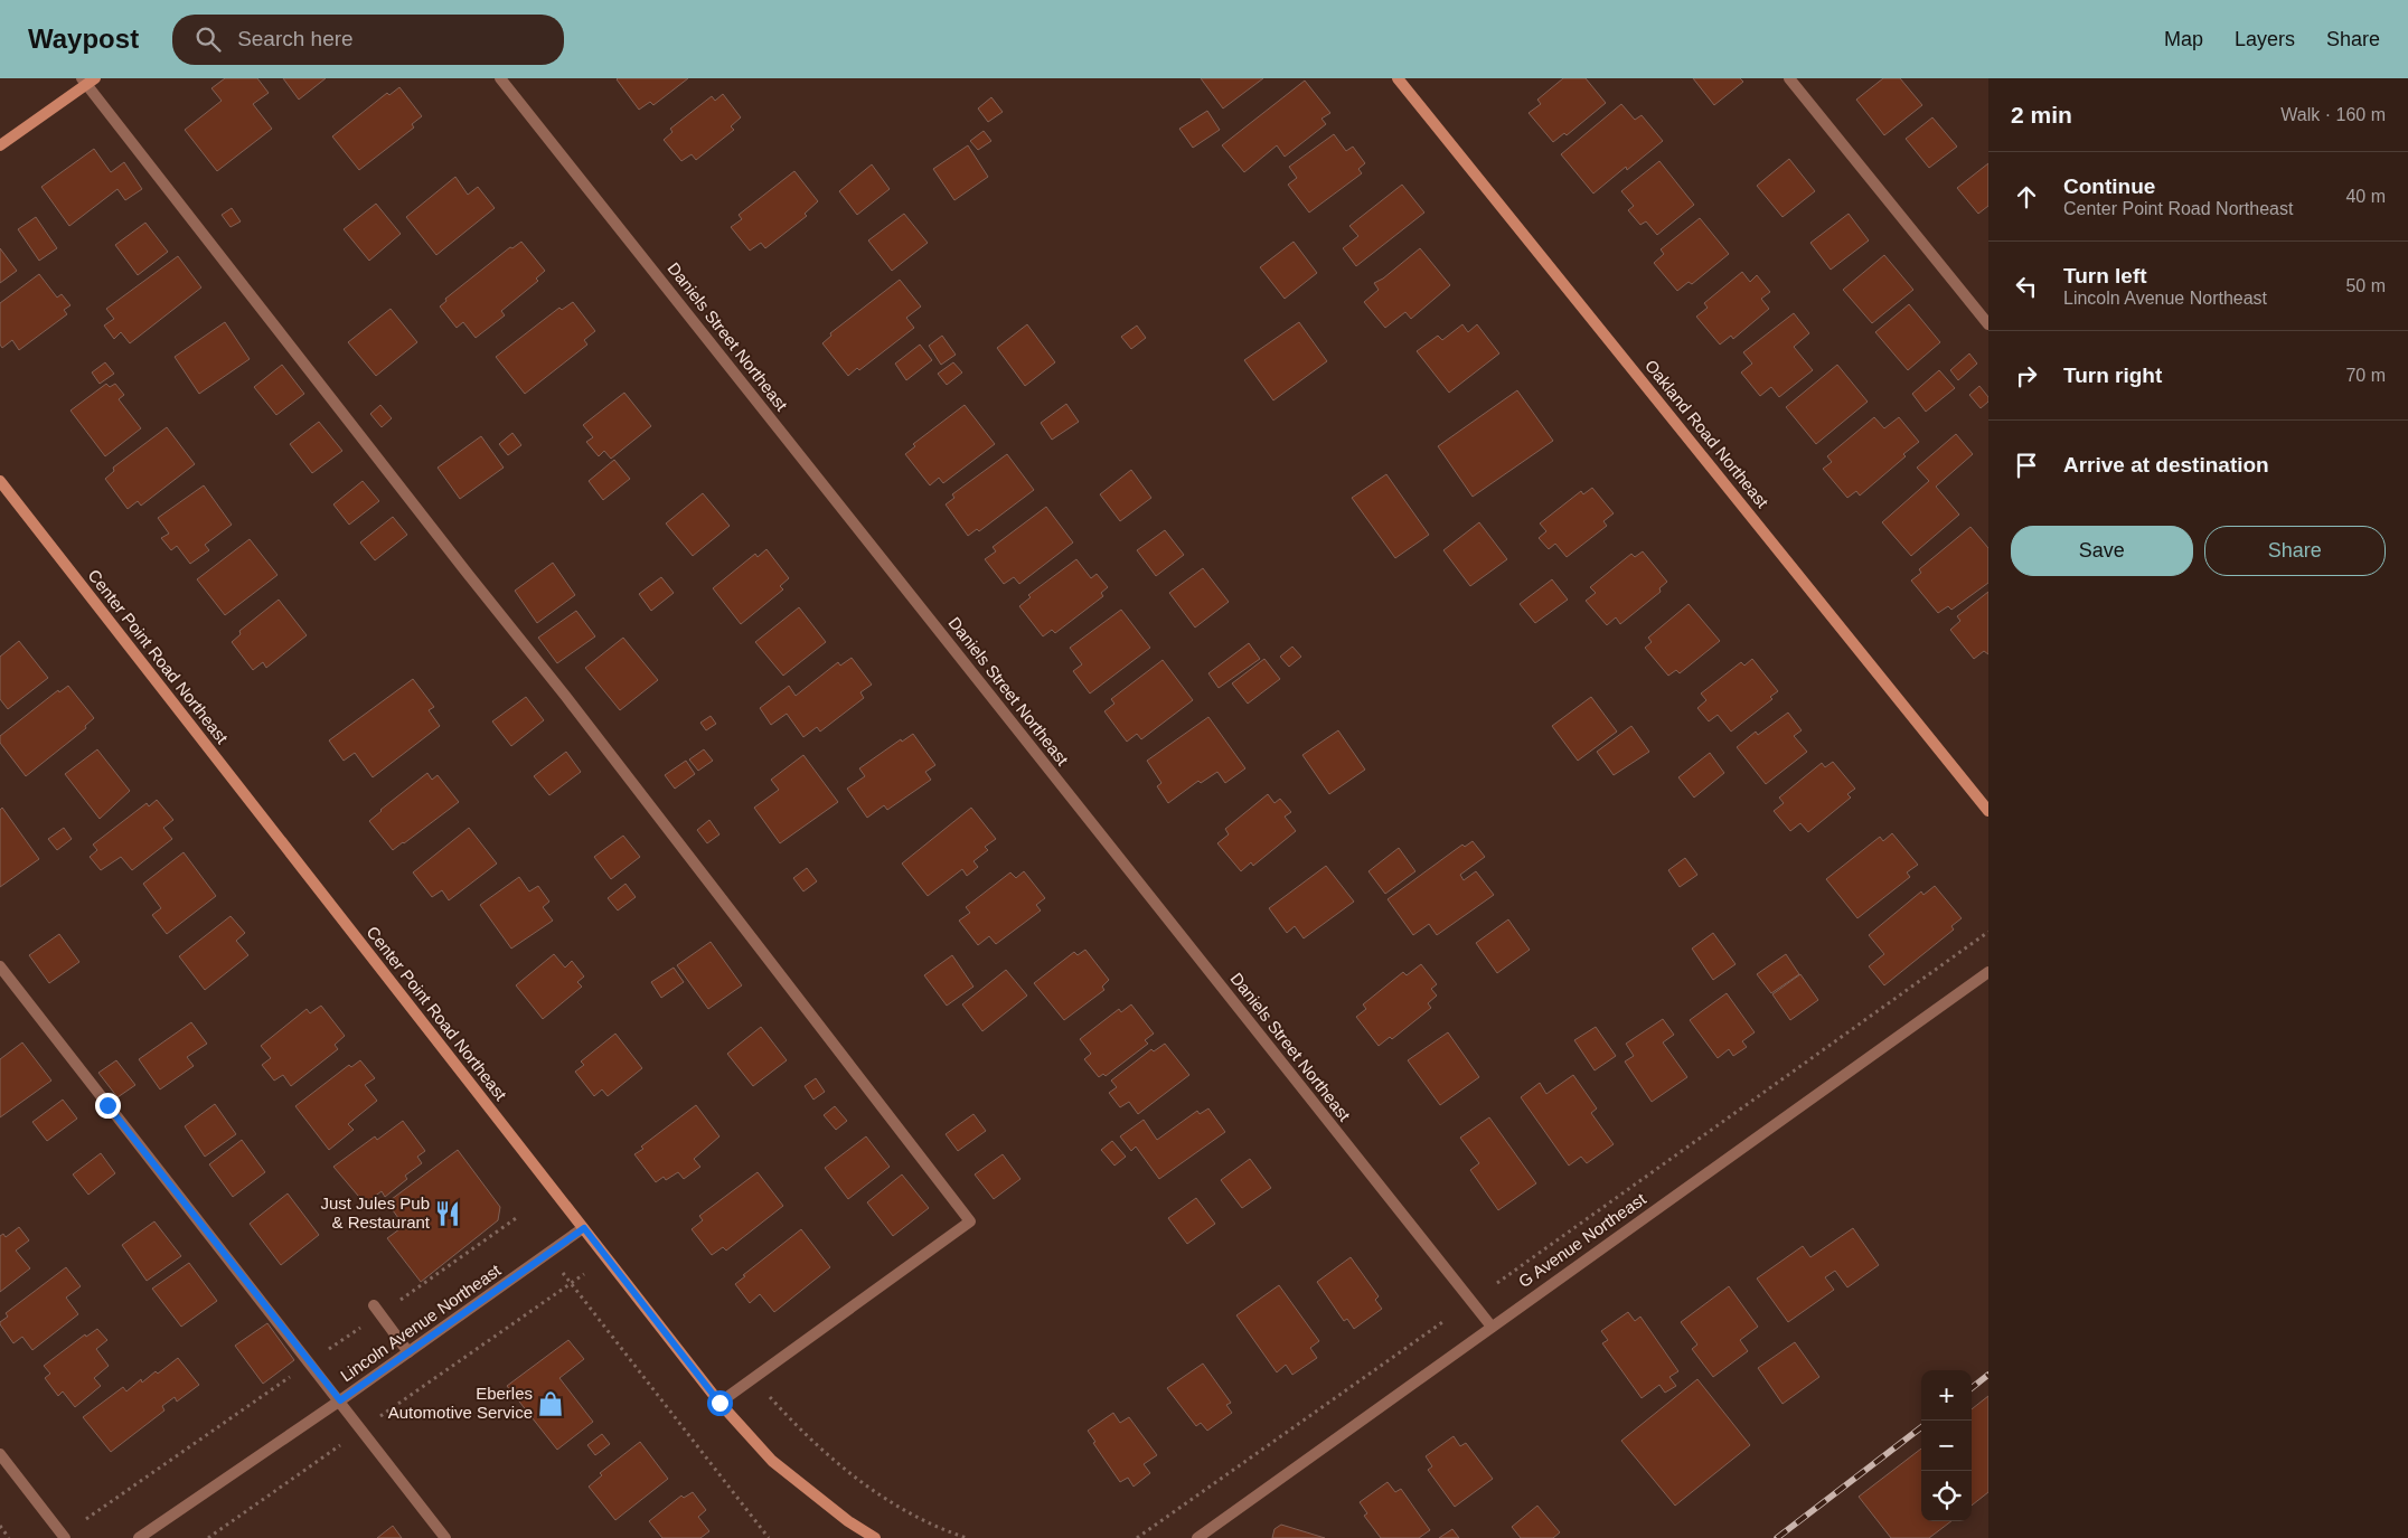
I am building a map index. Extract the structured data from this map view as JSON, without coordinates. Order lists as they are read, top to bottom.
{
  "streets": {
    "main road": ["Oakland Road Northeast", "Center Point Road Northeast"],
    "street": ["Daniels Street Northeast", "G Avenue Northeast", "Lincoln Avenue Northeast"]
  },
  "crossings": [
    ["Daniels Street Northeast", "G Avenue Northeast"],
    ["Center Point Road Northeast", "Lincoln Avenue Northeast"]
  ],
  "places": {
    "restaurant": ["Just Jules Pub & Restaurant"],
    "shop": ["Eberles Automotive Service"]
  },
  "page": {
    "header": "Waypost",
    "search": "Search here",
    "nav": ["Map", "Layers", "Share"],
    "heading": ["2 min", "Walk · 160 m"],
    "list": [
      ["Continue", "Center Point Road Northeast", "40 m"],
      ["Turn left", "Lincoln Avenue Northeast", "50 m"],
      ["Turn right", "70 m"],
      "Arrive at destination"
    ],
    "buttons": ["Save", "Share"],
    "map_buttons": ["+", "−"]
  }
}
